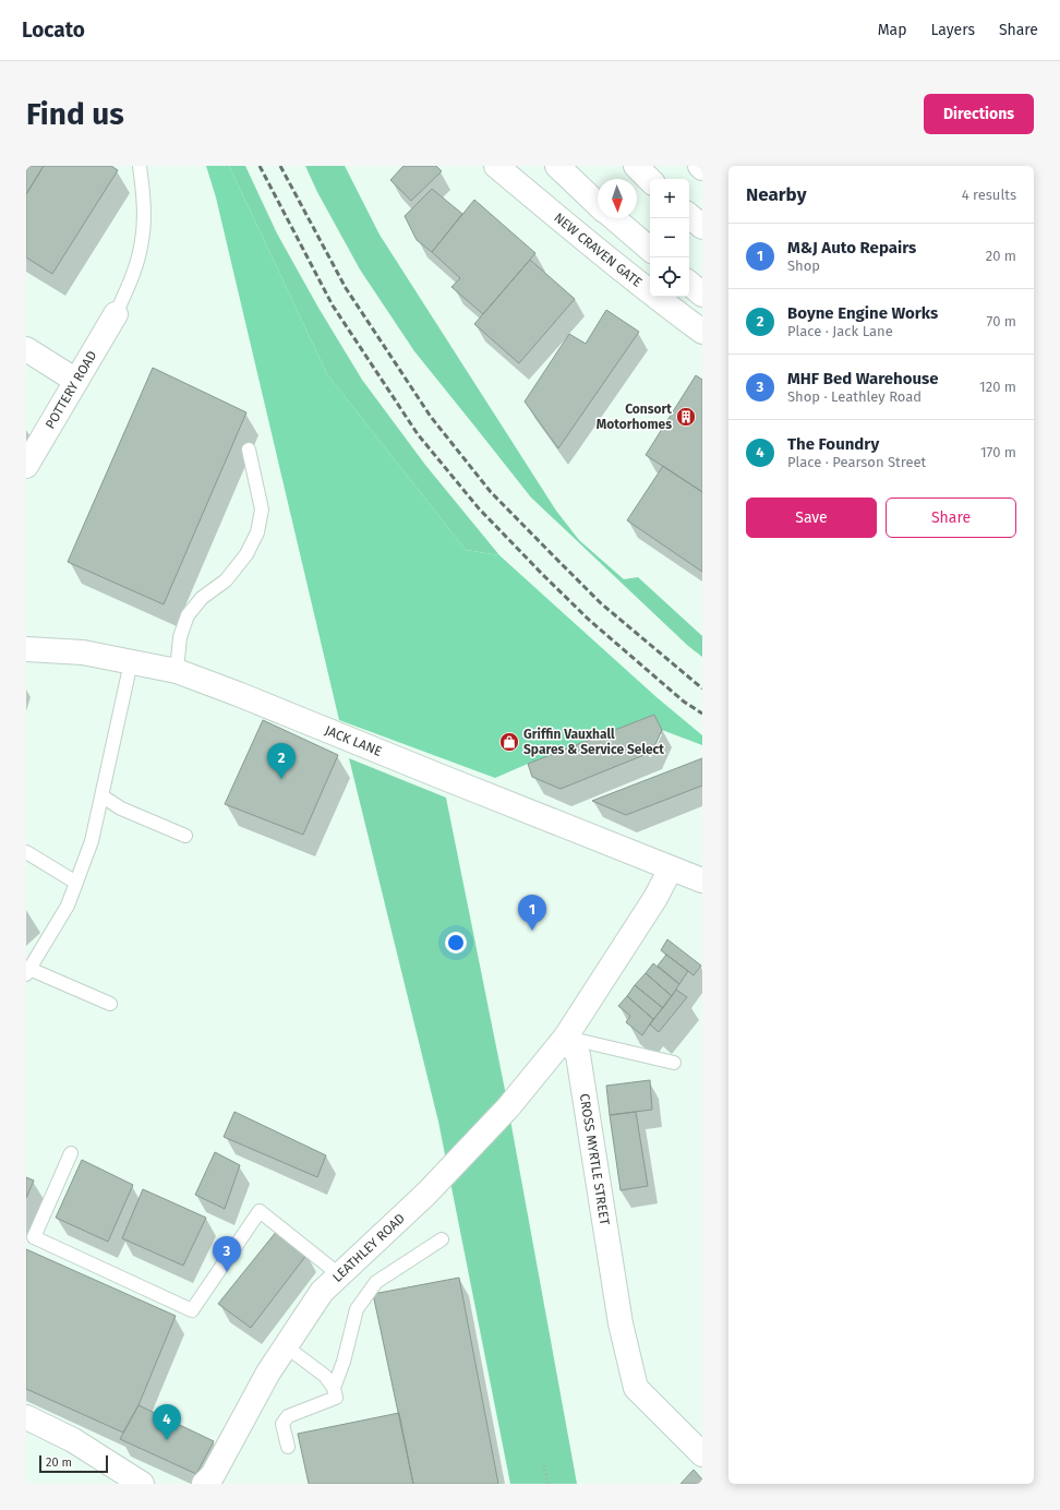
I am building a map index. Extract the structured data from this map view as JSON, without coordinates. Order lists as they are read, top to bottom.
{
  "streets": {
    "main road": [
      "NEW CRAVEN GATE",
      "POTTERY ROAD",
      "JACK LANE",
      "CROSS MYRTLE STREET",
      "LEATHLEY ROAD"
    ]
  },
  "crossings": [
    ["CROSS MYRTLE STREET", "LEATHLEY ROAD"]
  ],
  "places": {
    "building": ["Consort Motorhomes"],
    "shop": ["Griffin Vauxhall Spares & Service Select"]
  },
  "scale_bar": "20 m",
  "north": "bottom",
  "page": {
    "header": "Locato",
    "nav": ["Map", "Layers", "Share"],
    "buttons": [
      "Directions",
      ["Save", "Share"]
    ],
    "title": "Find us",
    "heading": ["Nearby", "4 results"],
    "map_buttons": ["+", "−"],
    "list": [
      {
        "mark": "1",
        "name": "M&J Auto Repairs",
        "note": "Shop",
        "value": "20 m"
      },
      {
        "mark": "2",
        "name": "Boyne Engine Works",
        "note": "Place · Jack Lane",
        "value": "70 m"
      },
      {
        "mark": "3",
        "name": "MHF Bed Warehouse",
        "note": "Shop · Leathley Road",
        "value": "120 m"
      },
      {
        "mark": "4",
        "name": "The Foundry",
        "note": "Place · Pearson Street",
        "value": "170 m"
      }
    ],
    "pins": [
      "2",
      "1",
      "3",
      "4"
    ],
    "scale": "20 m"
  }
}
